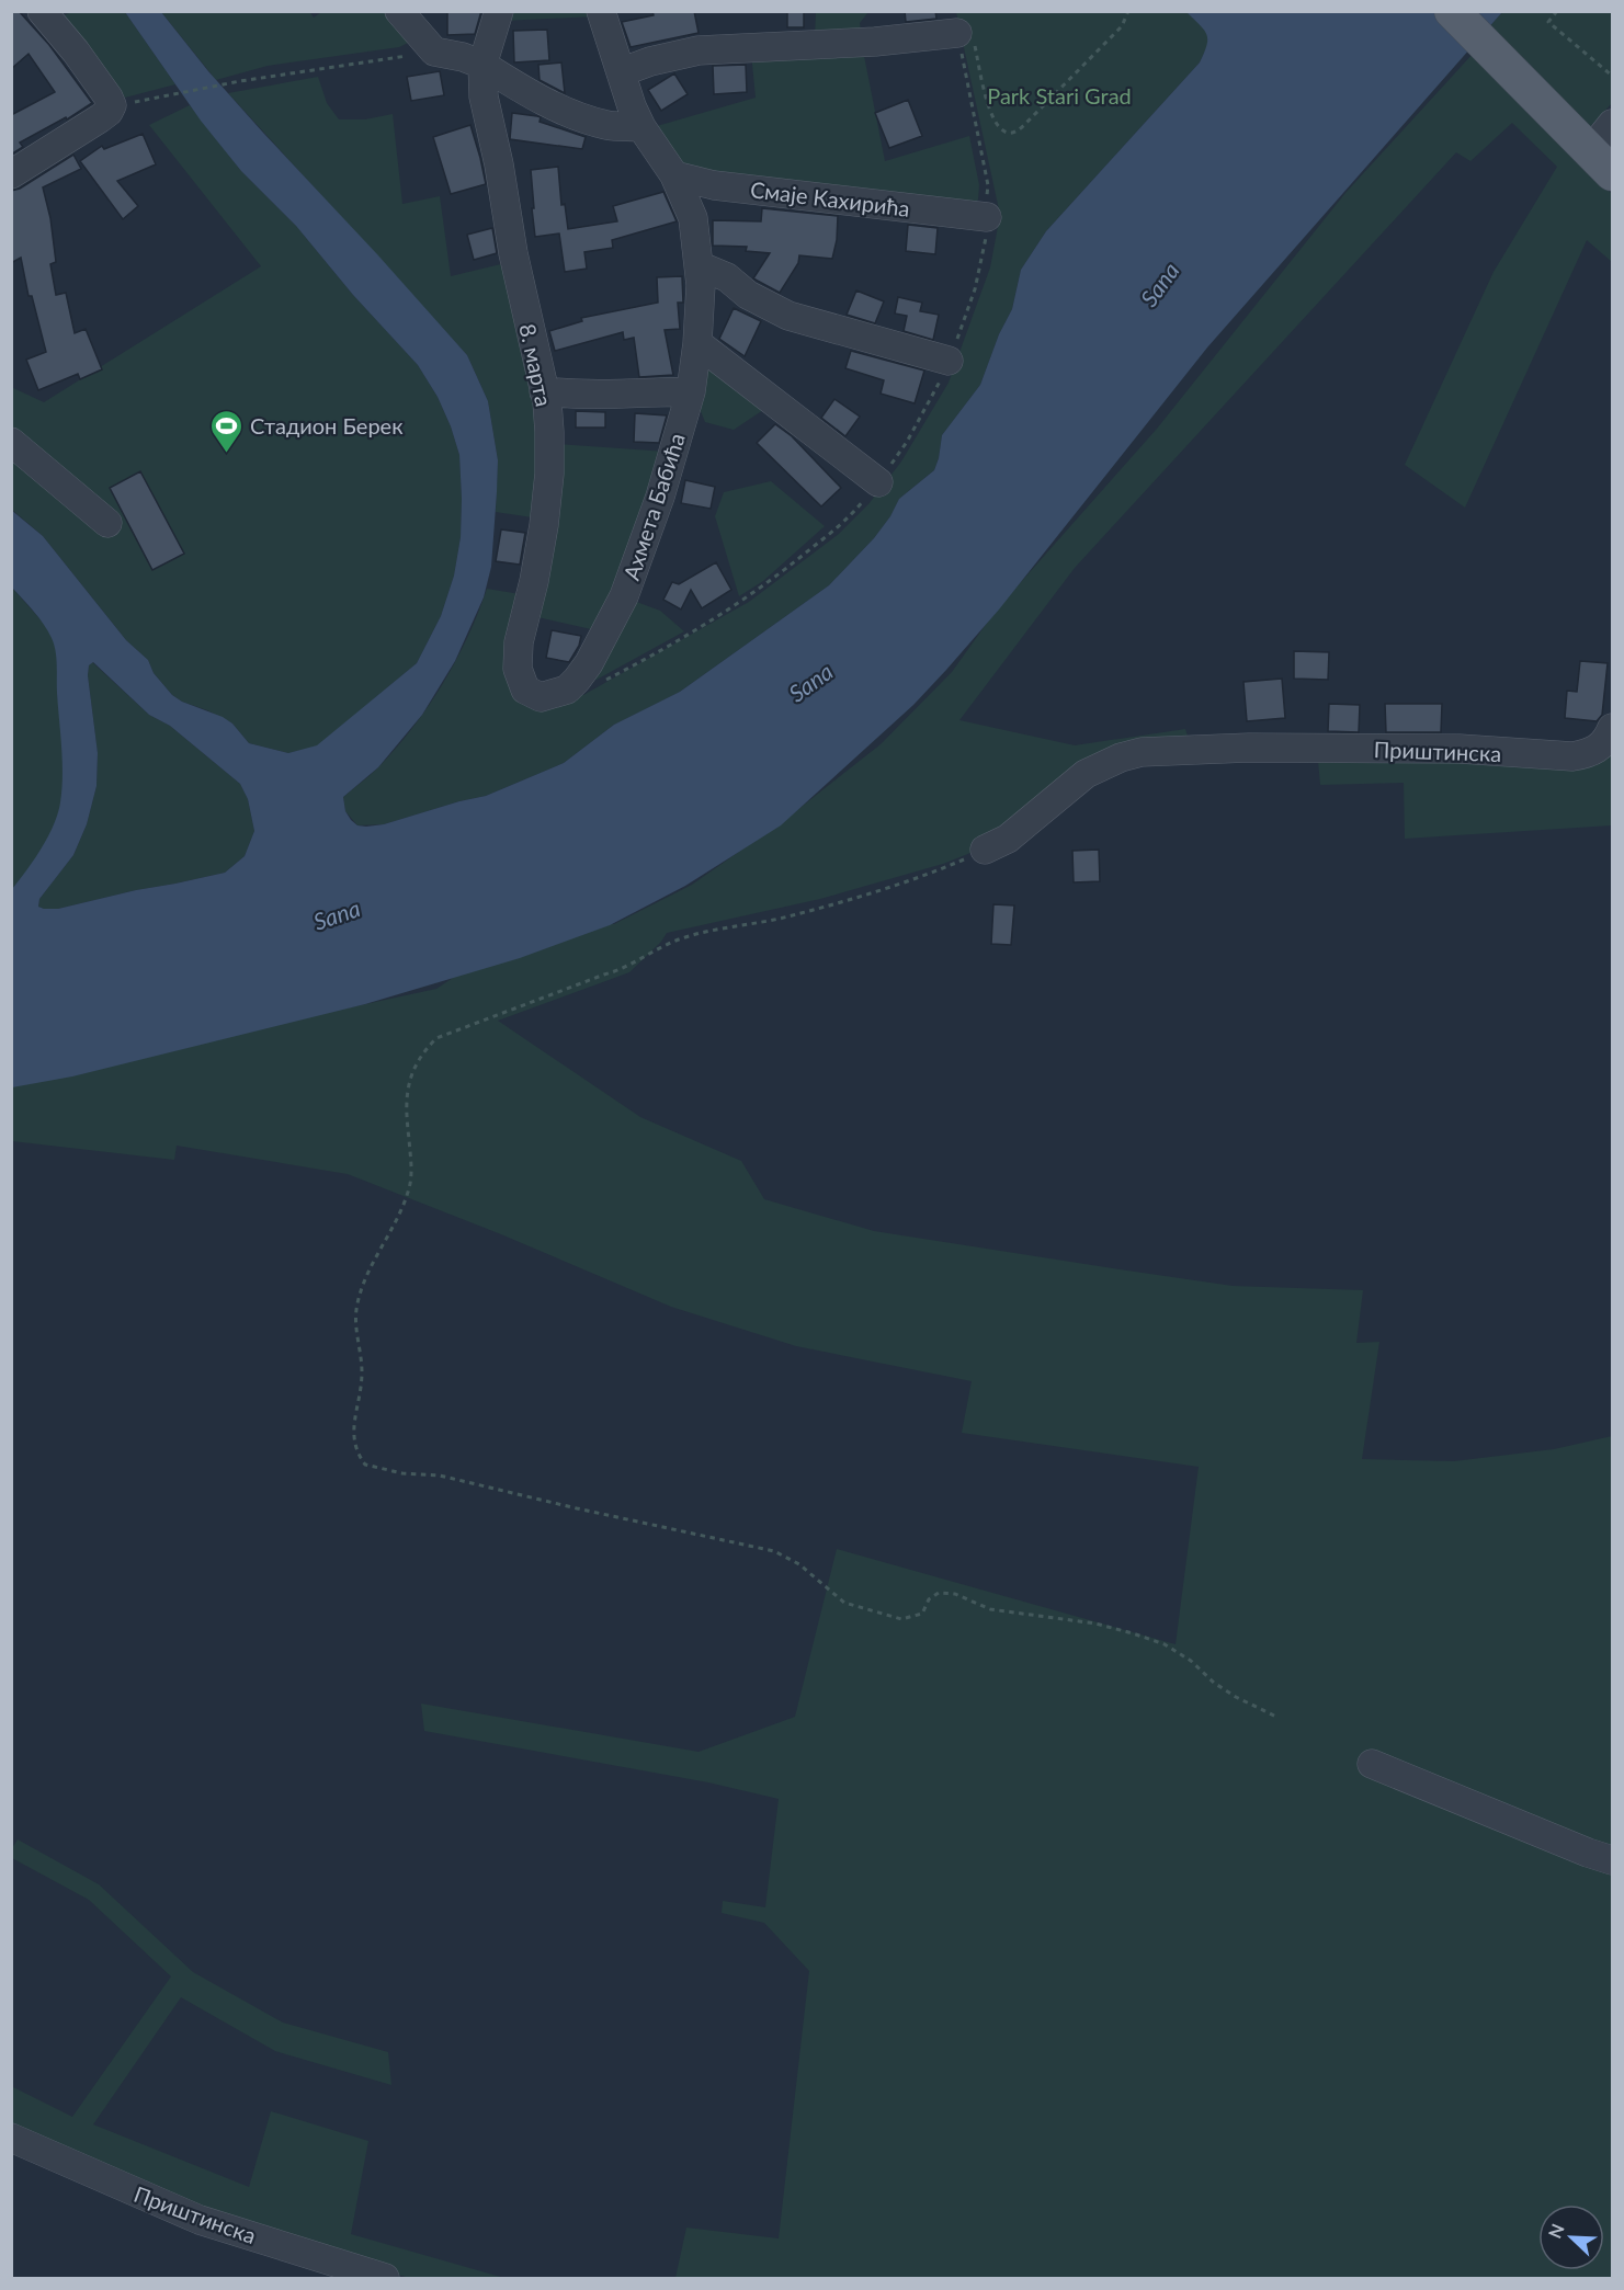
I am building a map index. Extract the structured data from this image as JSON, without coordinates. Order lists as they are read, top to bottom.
{
  "streets": {
    "street": [
      "Смaје Кахирића",
      "8. марта",
      "Ахмета Бабића",
      "Приштинска"
    ]
  },
  "crossings": [
    ["Смaје Кахирића", "Ахмета Бабића"],
    ["8. марта", "Ахмета Бабића"]
  ],
  "water": ["Sana"],
  "parks": ["Park Stari Grad"],
  "places": {
    "sports": ["Стадион Берек"]
  },
  "north": "top left"
}
